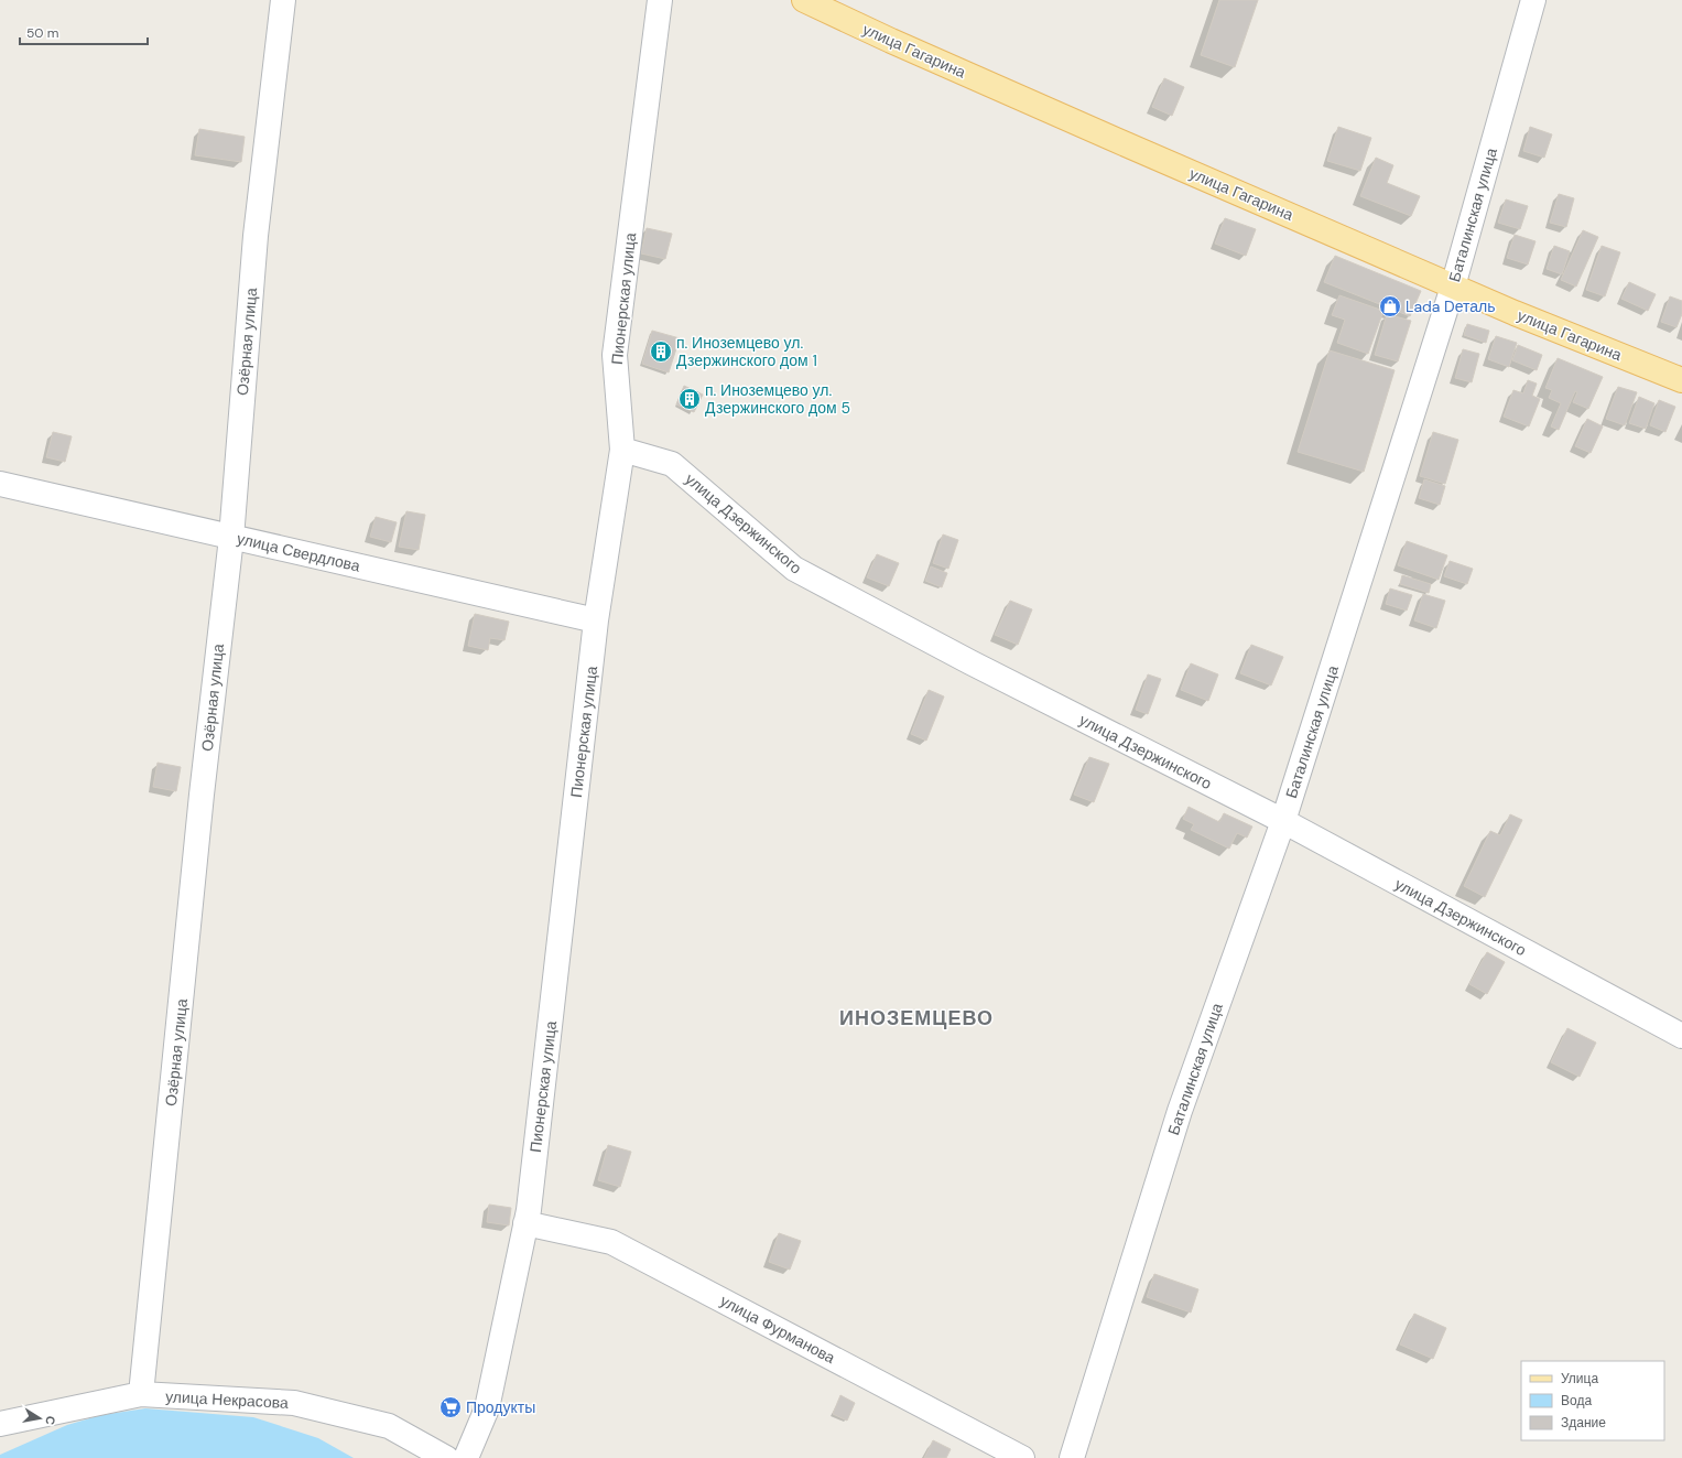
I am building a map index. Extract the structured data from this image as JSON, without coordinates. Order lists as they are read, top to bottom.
{
  "streets": {
    "main road": ["улица Гагарина"],
    "street": [
      "Баталинская улица",
      "Пионерская улица",
      "Озёрная улица",
      "улица Дзержинского",
      "улица Свердлова",
      "улица Фурманова",
      "улица Некрасова"
    ]
  },
  "crossings": [
    ["улица Гагарина", "Баталинская улица"],
    ["Баталинская улица", "улица Дзержинского"],
    ["Пионерская улица", "улица Дзержинского"],
    ["Пионерская улица", "улица Свердлова"],
    ["Пионерская улица", "улица Фурманова"],
    ["Озёрная улица", "улица Свердлова"],
    ["Озёрная улица", "улица Некрасова"]
  ],
  "districts": ["ИНОЗЕМЦЕВО"],
  "places": {
    "shop": ["Lada Dеталь"],
    "building": ["п. Иноземцево ул. Дзержинского дом 1", "п. Иноземцево ул. Дзержинского дом 5"],
    "supermarket": ["Продукты"]
  },
  "legend": ["Улица", "Вода", "Здание"],
  "scale_bar": "50 m",
  "north": "right"
}
